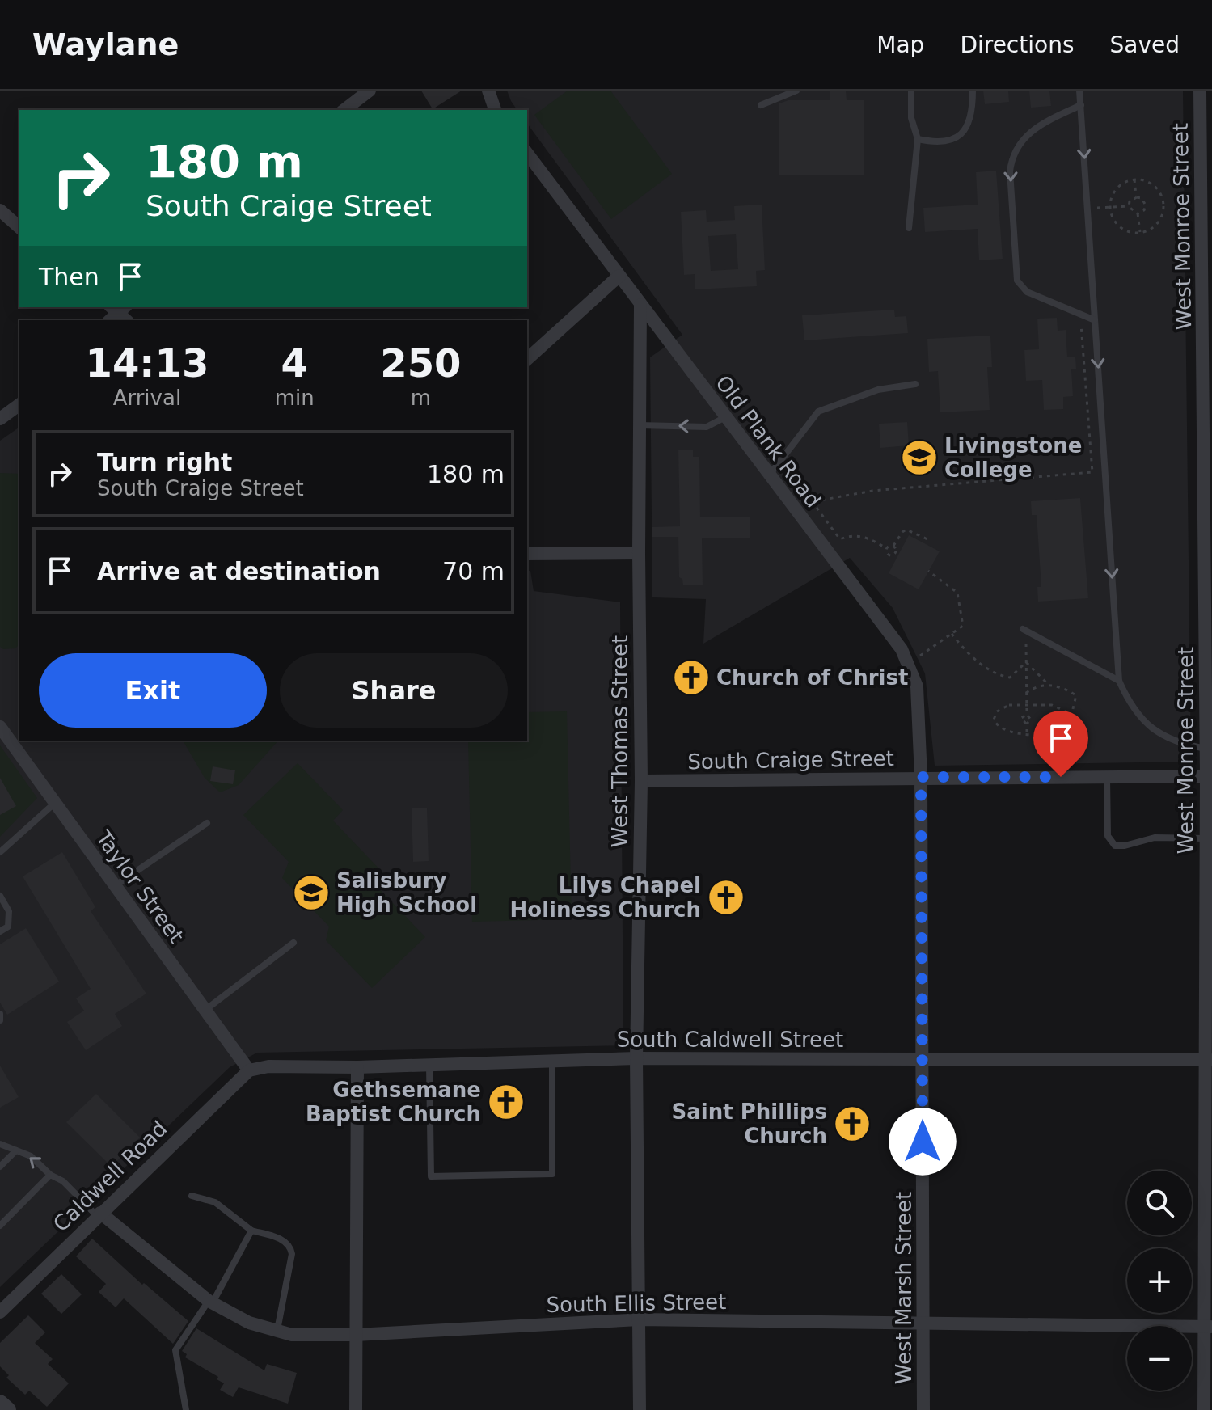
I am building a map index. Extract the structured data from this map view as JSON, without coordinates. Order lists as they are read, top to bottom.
{
  "streets": {
    "street": [
      "West Monroe Street",
      "Old Plank Road",
      "West Thomas Street",
      "South Craige Street",
      "Taylor Street",
      "South Caldwell Street",
      "Caldwell Road",
      "West Marsh Street",
      "South Ellis Street"
    ]
  },
  "crossings": [
    ["West Monroe Street", "South Craige Street"],
    ["West Monroe Street", "South Caldwell Street"],
    ["West Monroe Street", "South Ellis Street"],
    ["Old Plank Road", "West Thomas Street"],
    ["Old Plank Road", "South Craige Street"],
    ["Old Plank Road", "West Marsh Street"],
    ["West Thomas Street", "South Craige Street"],
    ["West Thomas Street", "South Caldwell Street"],
    ["West Thomas Street", "South Ellis Street"],
    ["South Craige Street", "West Marsh Street"],
    ["Taylor Street", "South Caldwell Street"],
    ["Taylor Street", "Caldwell Road"],
    ["South Caldwell Street", "Caldwell Road"],
    ["South Caldwell Street", "West Marsh Street"],
    ["Caldwell Road", "South Ellis Street"],
    ["West Marsh Street", "South Ellis Street"]
  ],
  "places": {
    "school or university": ["Livingstone College", "Salisbury High School"],
    "church": [
      "Church of Christ",
      "Lilys Chapel Holiness Church",
      "Gethsemane Baptist Church",
      "Saint Phillips Church"
    ]
  },
  "page": {
    "header": "Waylane",
    "nav": ["Map", "Directions", "Saved"],
    "turn": ["180 m", "South Craige Street"],
    "then": "Then",
    "eta": [
      "14:13",
      "Arrival",
      "4",
      "min",
      "250",
      "m"
    ],
    "list": [
      {
        "name": "Turn right",
        "note": "South Craige Street",
        "value": "180 m"
      },
      {
        "name": "Arrive at destination",
        "value": "70 m"
      }
    ],
    "buttons": ["Exit", "Share"],
    "map_buttons": ["+", "−"]
  }
}
